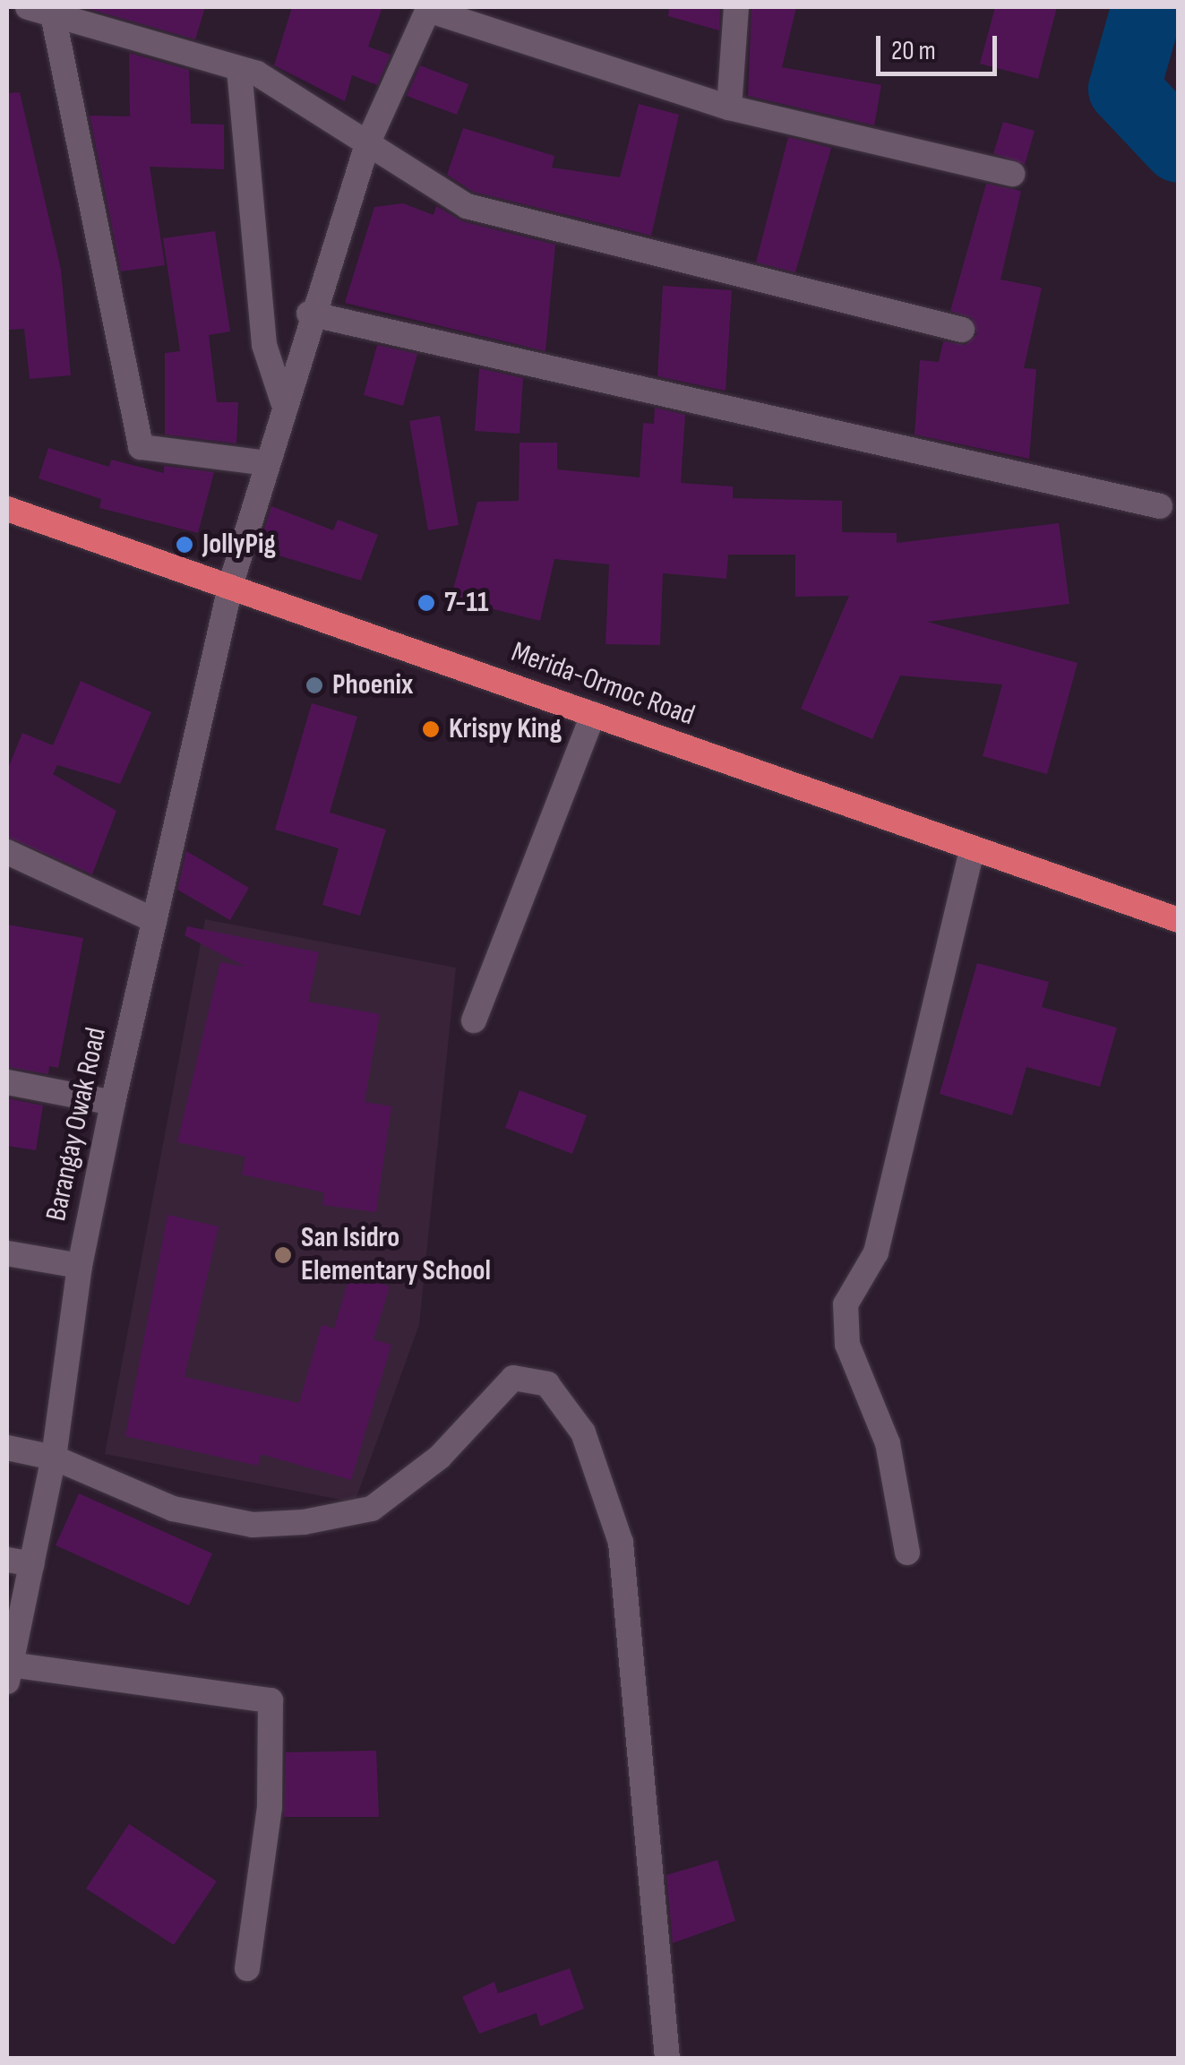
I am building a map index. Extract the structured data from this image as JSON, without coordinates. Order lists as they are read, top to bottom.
{
  "streets": {
    "highway": ["Merida-Ormoc Road"],
    "street": ["Barangay Owak Road"]
  },
  "crossings": [
    ["Merida-Ormoc Road", "Barangay Owak Road"]
  ],
  "places": [
    "JollyPig",
    "7-11",
    "Phoenix",
    "Krispy King",
    "San Isidro Elementary School"
  ],
  "scale_bar": "20 m"
}
